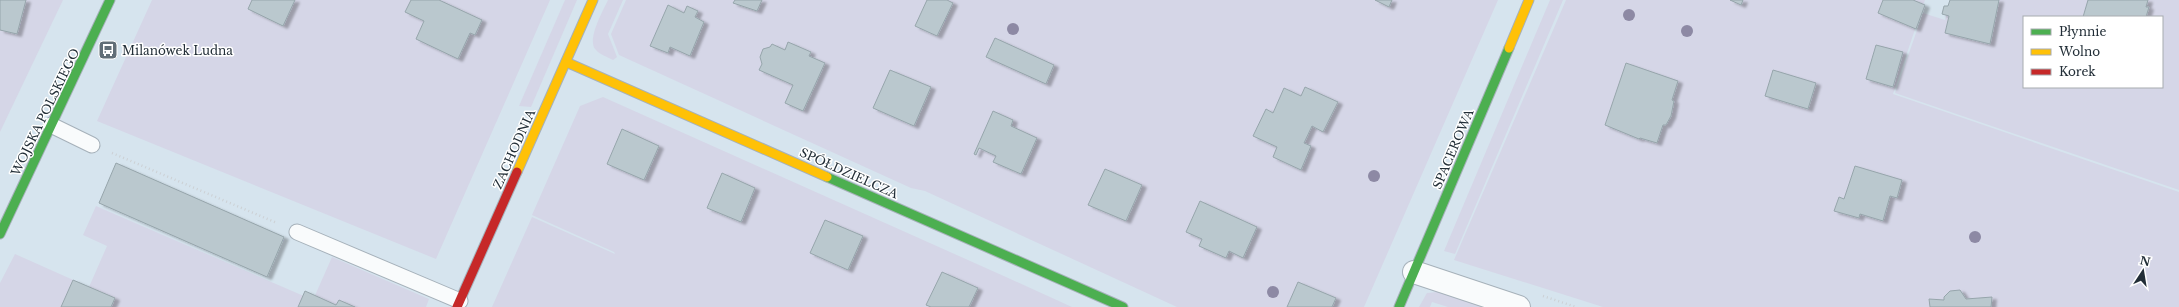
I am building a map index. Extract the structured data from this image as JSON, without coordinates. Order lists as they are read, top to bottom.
{
  "streets": {
    "street": [
      "WOJSKA POLSKIEGO",
      "ZACHODNIA",
      "SPACEROWA",
      "SPÓŁDZIELCZA"
    ]
  },
  "crossings": [
    ["ZACHODNIA", "SPÓŁDZIELCZA"]
  ],
  "places": {
    "bus stop": ["Milanówek Ludna"]
  },
  "legend": ["Płynnie", "Wolno", "Korek"],
  "north": "top"
}
